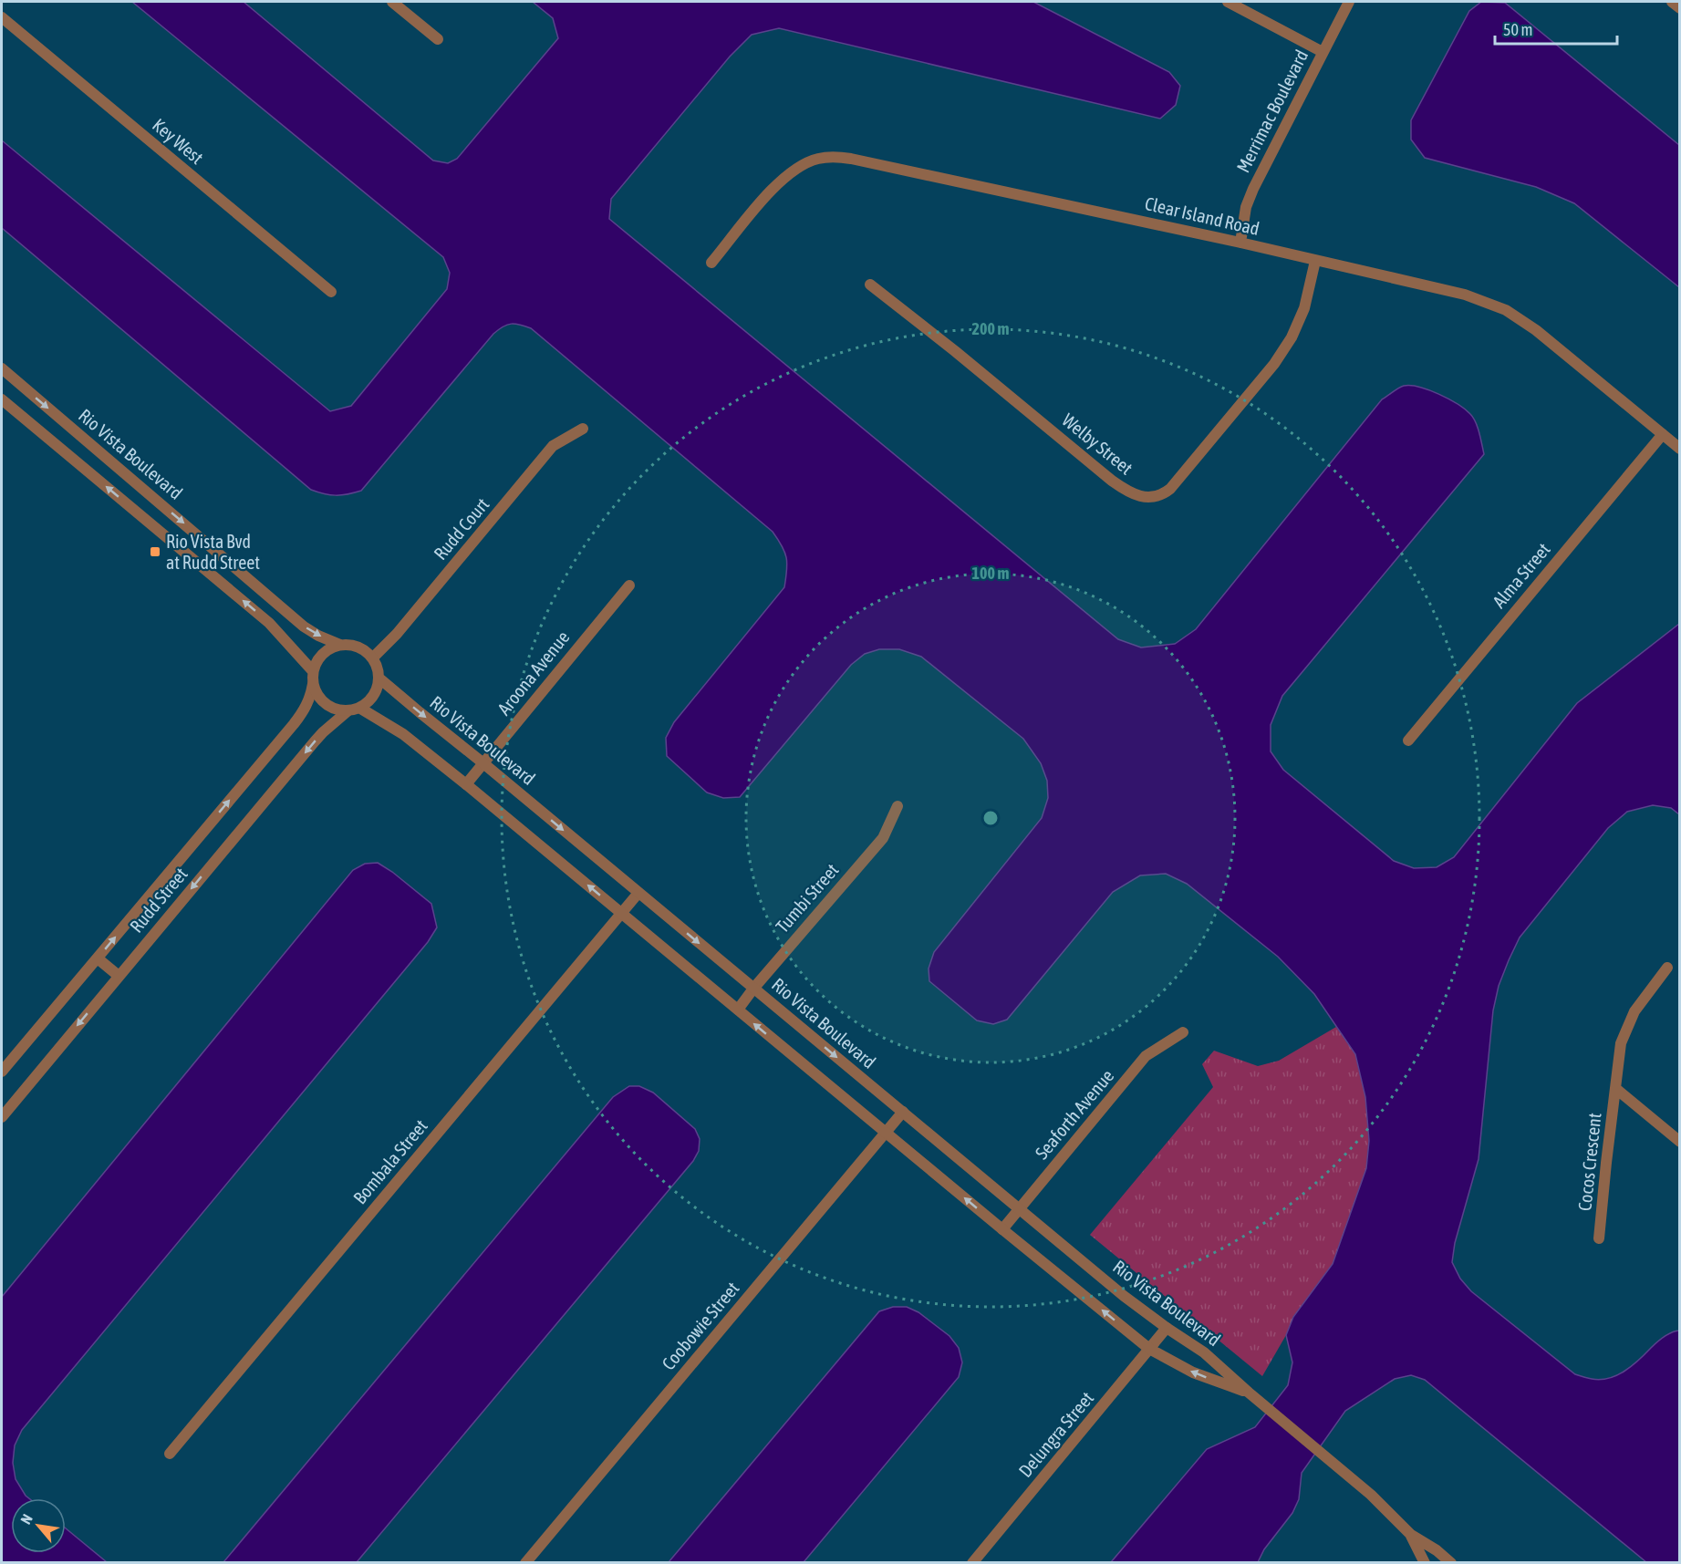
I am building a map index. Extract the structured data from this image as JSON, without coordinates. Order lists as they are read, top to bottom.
{
  "streets": {
    "street": [
      "Merrimac Boulevard",
      "Key West",
      "Clear Island Road",
      "Welby Street",
      "Rio Vista Boulevard",
      "Rudd Court",
      "Alma Street",
      "Aroona Avenue",
      "Tumbi Street",
      "Rudd Street",
      "Seaforth Avenue",
      "Bombala Street",
      "Cocos Crescent",
      "Coobowie Street",
      "Delungra Street"
    ]
  },
  "crossings": [
    ["Merrimac Boulevard", "Clear Island Road"],
    ["Clear Island Road", "Welby Street"],
    ["Clear Island Road", "Alma Street"],
    ["Rio Vista Boulevard", "Rudd Court"],
    ["Rio Vista Boulevard", "Aroona Avenue"],
    ["Rio Vista Boulevard", "Tumbi Street"],
    ["Rio Vista Boulevard", "Rudd Street"],
    ["Rio Vista Boulevard", "Seaforth Avenue"],
    ["Rio Vista Boulevard", "Bombala Street"],
    ["Rio Vista Boulevard", "Coobowie Street"],
    ["Rio Vista Boulevard", "Delungra Street"],
    ["Rudd Court", "Rudd Street"]
  ],
  "places": {
    "transit": ["Rio Vista Bvd at Rudd Street"]
  },
  "scale_bar": "50 m",
  "north": "top left",
  "rings": ["200 m", "100 m"]
}
